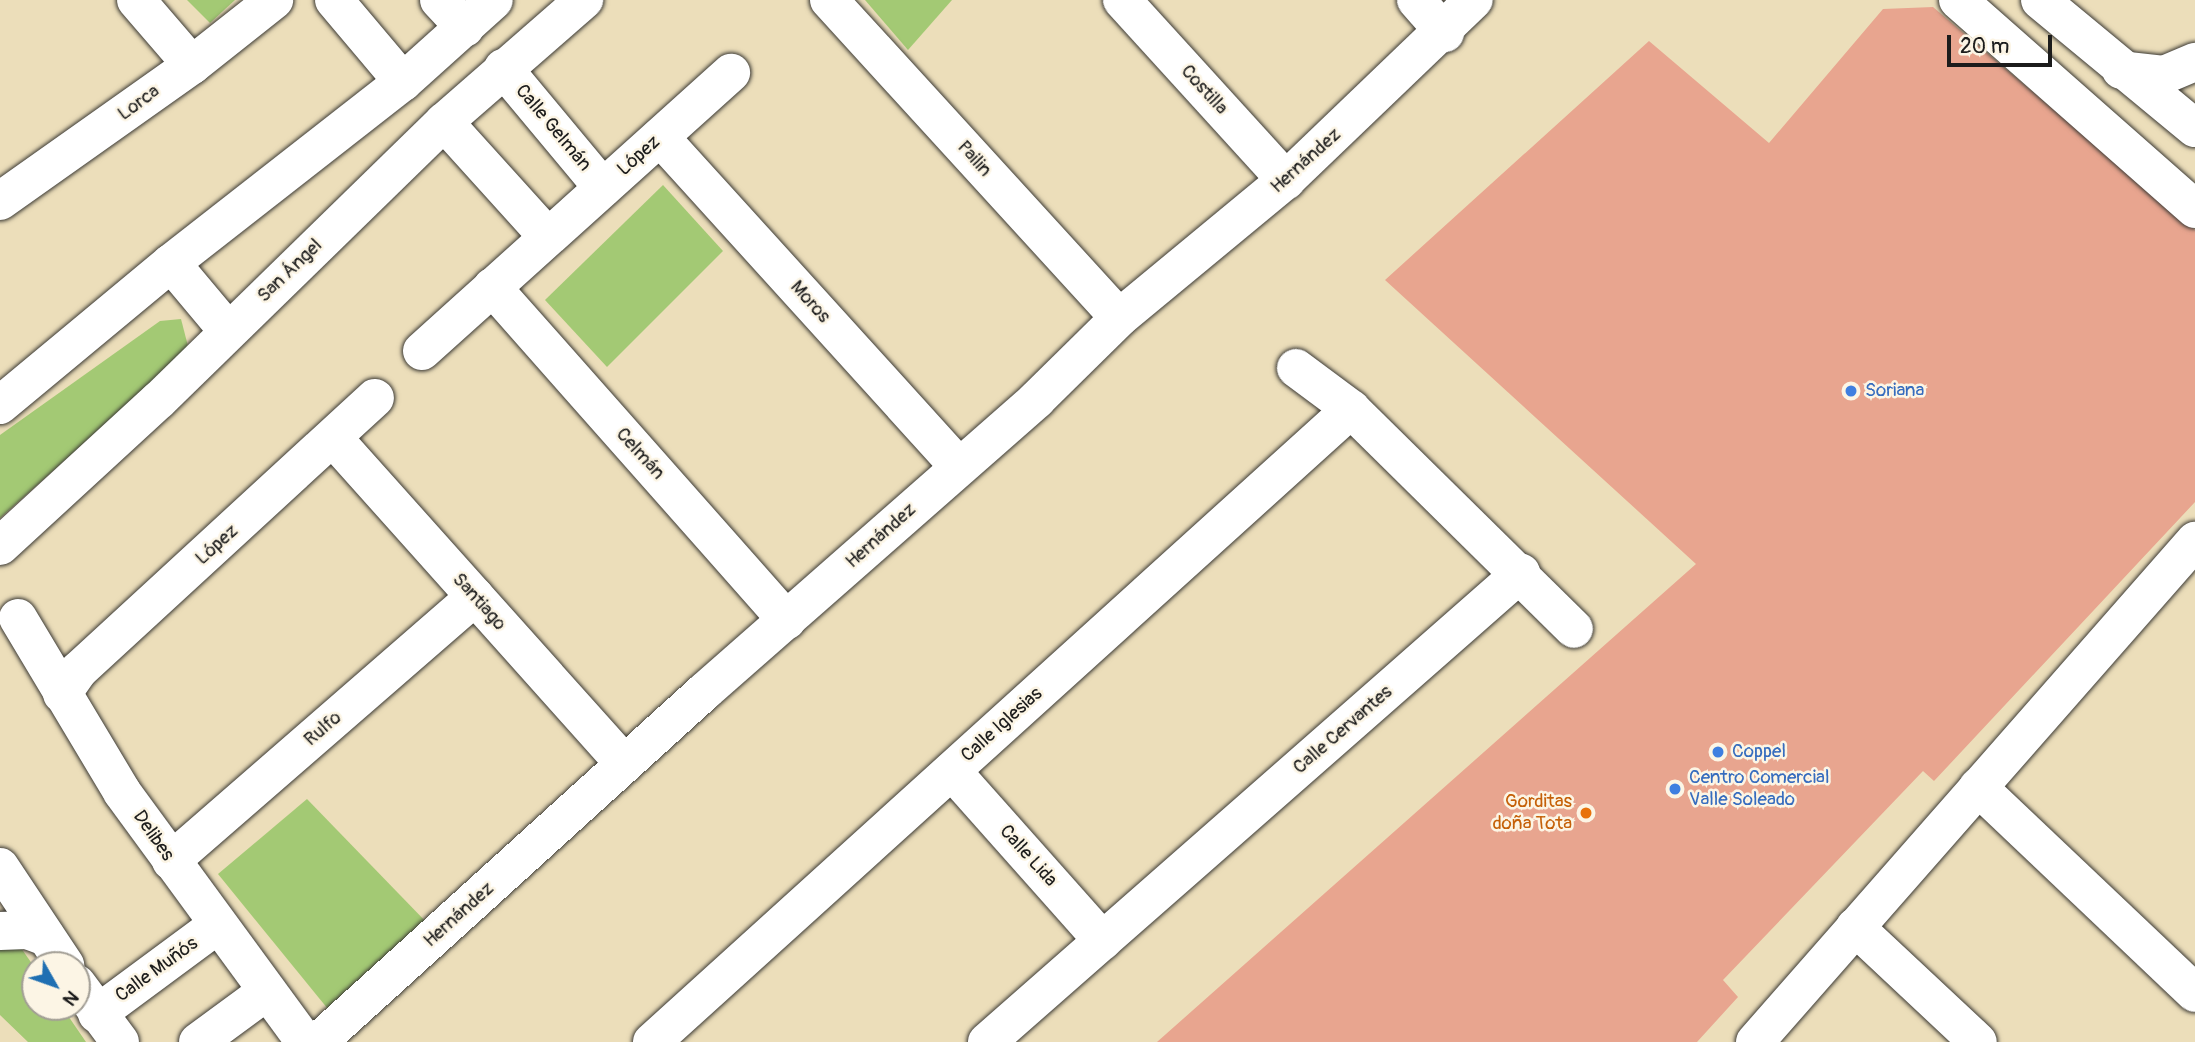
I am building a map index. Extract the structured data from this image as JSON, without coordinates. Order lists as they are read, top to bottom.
{
  "streets": {
    "street": [
      "Costilla",
      "Lorca",
      "Calle Gelmán",
      "López",
      "Pailin",
      "Hernández",
      "San Ángel",
      "Moros",
      "Celmán",
      "Santiago",
      "Calle Iglesias",
      "Rulfo",
      "Calle Cervantes",
      "Delibes",
      "Calle Lida",
      "Calle Muñós"
    ]
  },
  "crossings": [
    ["Costilla", "Hernández"],
    ["Calle Gelmán", "López"],
    ["Calle Gelmán", "San Ángel"],
    ["López", "Moros"],
    ["López", "Celmán"],
    ["López", "Santiago"],
    ["López", "Delibes"],
    ["Pailin", "Hernández"],
    ["Hernández", "Moros"],
    ["Hernández", "Celmán"],
    ["Hernández", "Santiago"],
    ["Santiago", "Rulfo"],
    ["Calle Iglesias", "Calle Lida"],
    ["Rulfo", "Delibes"],
    ["Calle Cervantes", "Calle Lida"],
    ["Delibes", "Calle Muñós"]
  ],
  "places": [
    "Soriana",
    "Coppel",
    "Centro Comercial Valle Soleado",
    "Gorditas doña Tota"
  ],
  "scale_bar": "20 m",
  "north": "bottom right"
}
